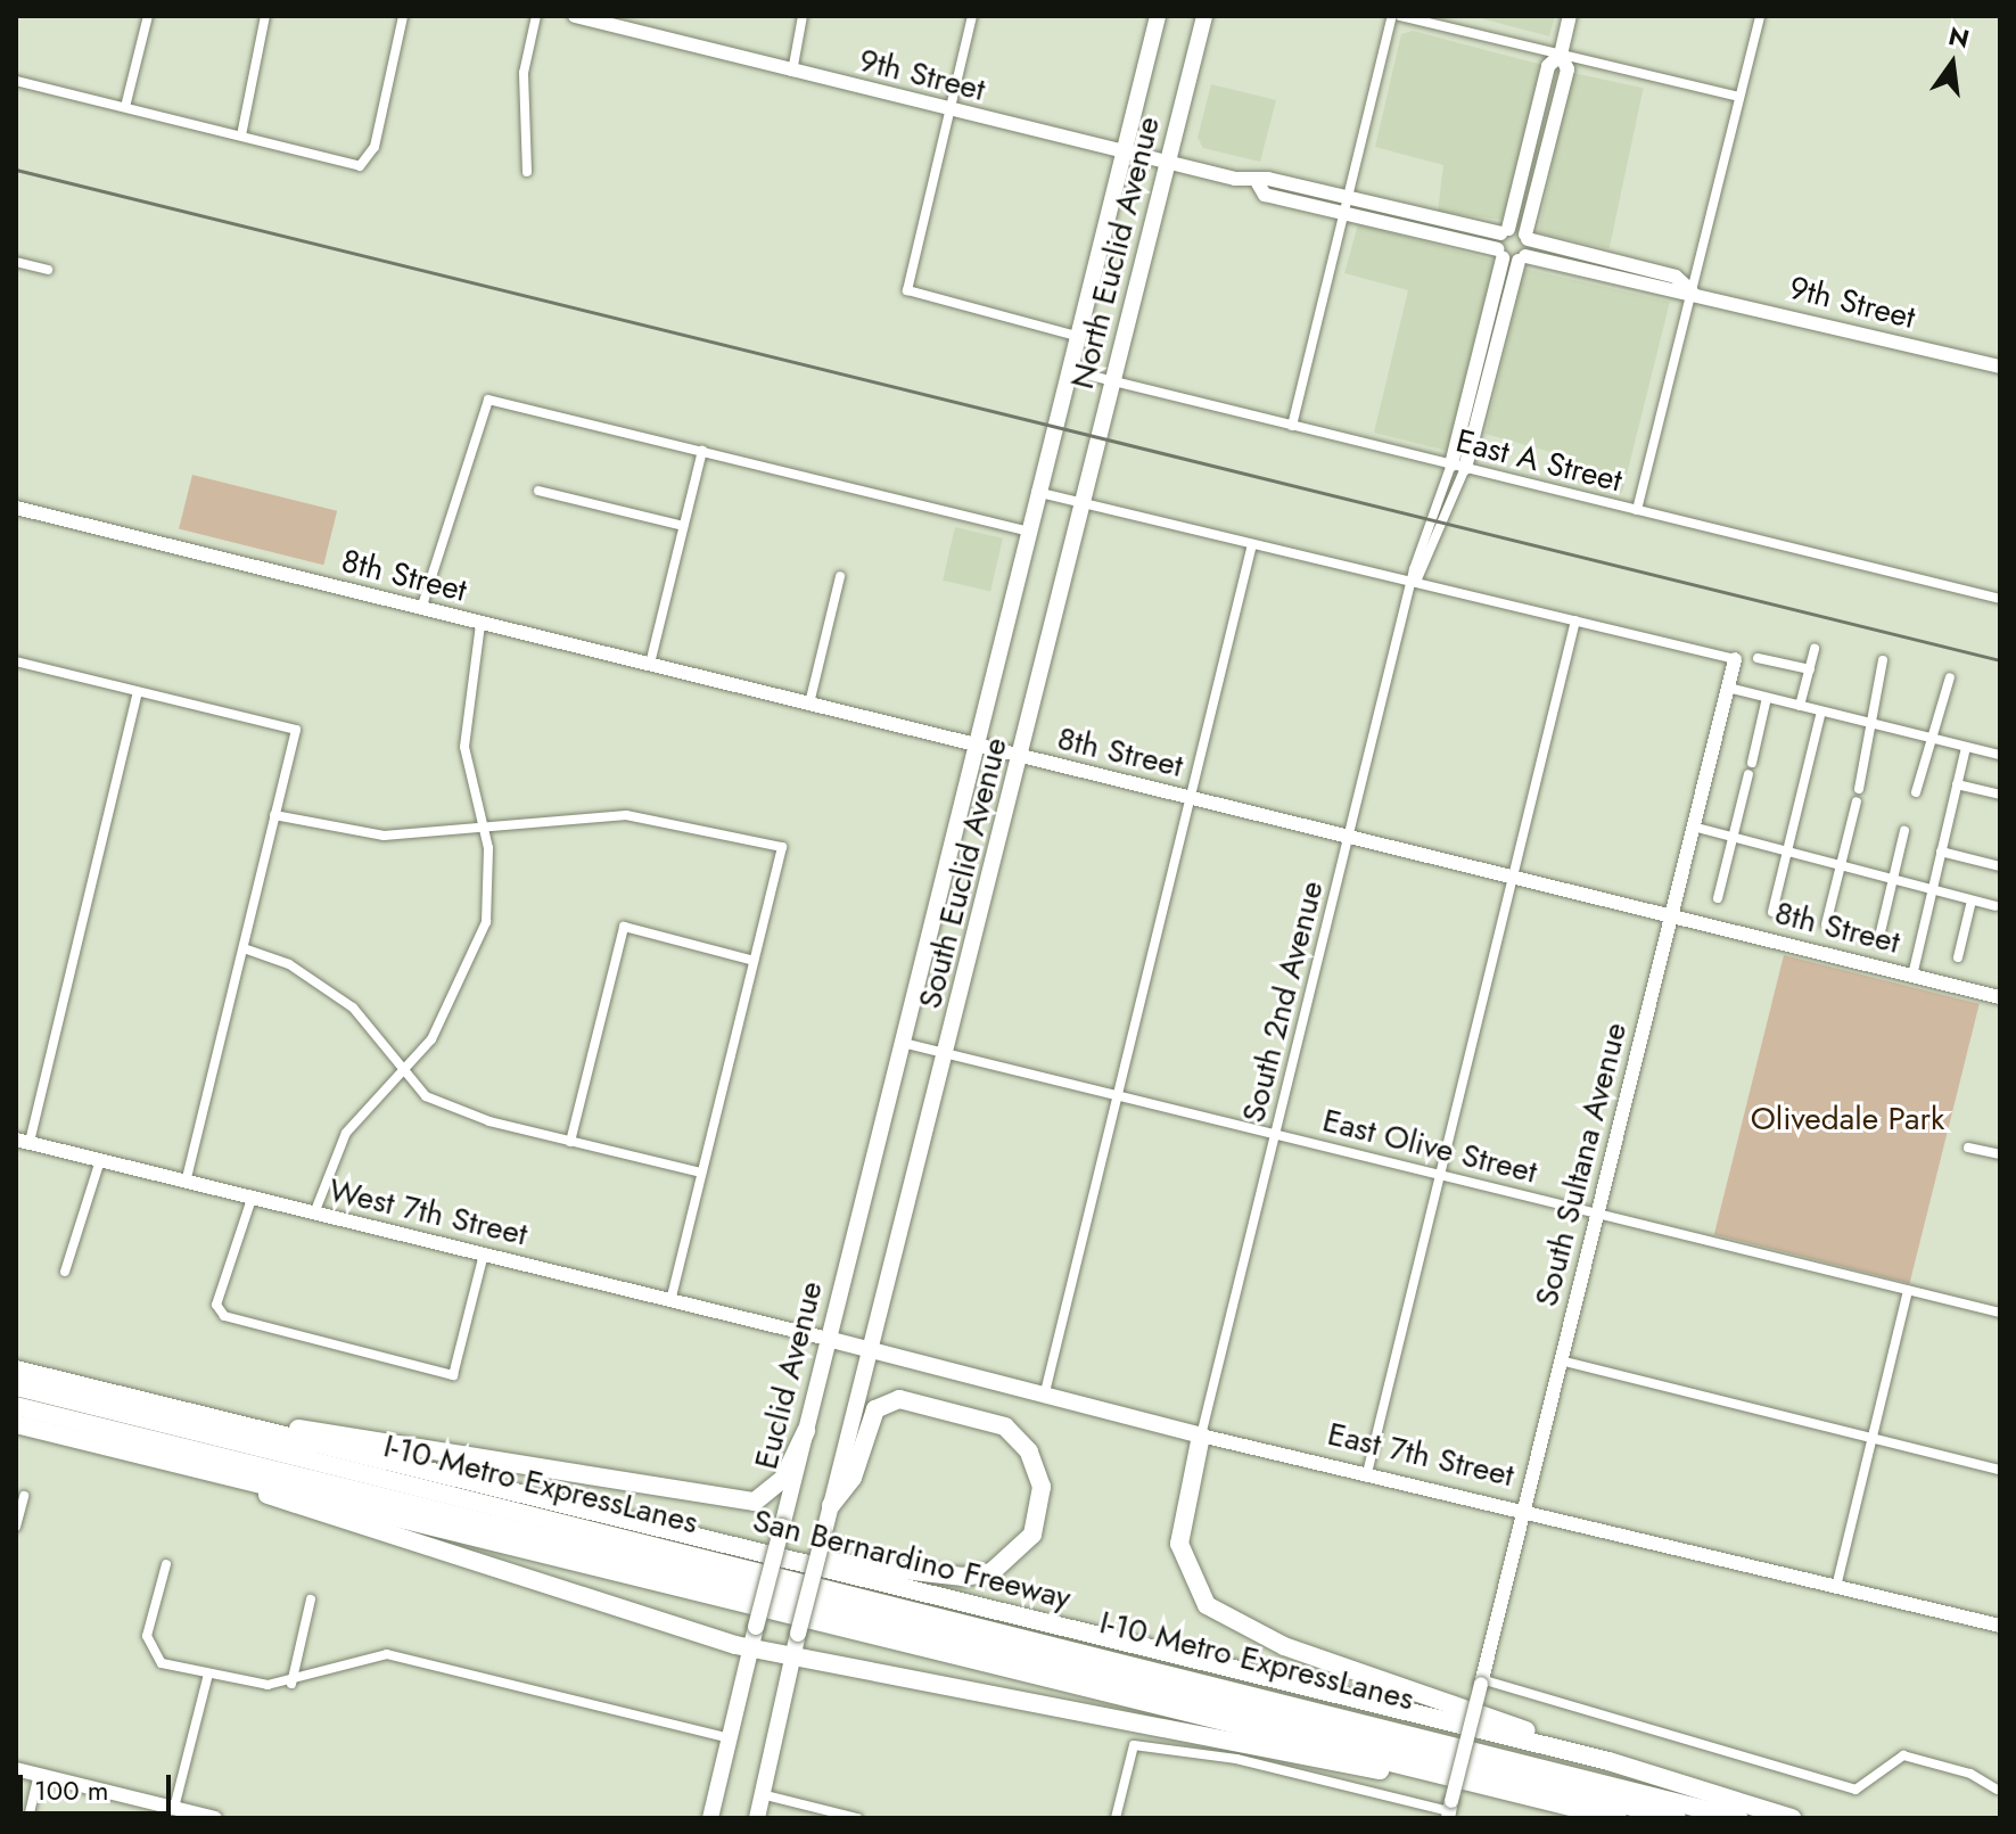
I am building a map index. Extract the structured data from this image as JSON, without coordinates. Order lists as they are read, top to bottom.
{
  "streets": {
    "highway": ["I-10 Metro ExpressLanes", "San Bernardino Freeway"],
    "main road": [
      "North Euclid Avenue",
      "South Euclid Avenue",
      "Euclid Avenue",
      "East 7th Street"
    ],
    "street": [
      "9th Street",
      "East A Street",
      "8th Street",
      "South 2nd Avenue",
      "East Olive Street",
      "South Sultana Avenue",
      "West 7th Street"
    ]
  },
  "crossings": [
    ["9th Street", "North Euclid Avenue"],
    ["North Euclid Avenue", "East A Street"],
    ["North Euclid Avenue", "South Euclid Avenue"],
    ["East A Street", "South 2nd Avenue"],
    ["8th Street", "South Euclid Avenue"],
    ["8th Street", "South 2nd Avenue"],
    ["8th Street", "South Sultana Avenue"],
    ["South Euclid Avenue", "East Olive Street"],
    ["South Euclid Avenue", "Euclid Avenue"],
    ["South Euclid Avenue", "East 7th Street"],
    ["South 2nd Avenue", "East Olive Street"],
    ["South 2nd Avenue", "East 7th Street"],
    ["East Olive Street", "South Sultana Avenue"],
    ["South Sultana Avenue", "East 7th Street"],
    ["West 7th Street", "Euclid Avenue"],
    ["West 7th Street", "East 7th Street"],
    ["Euclid Avenue", "East 7th Street"]
  ],
  "parks": ["Olivedale Park"],
  "scale_bar": "100 m",
  "north": "top"
}
